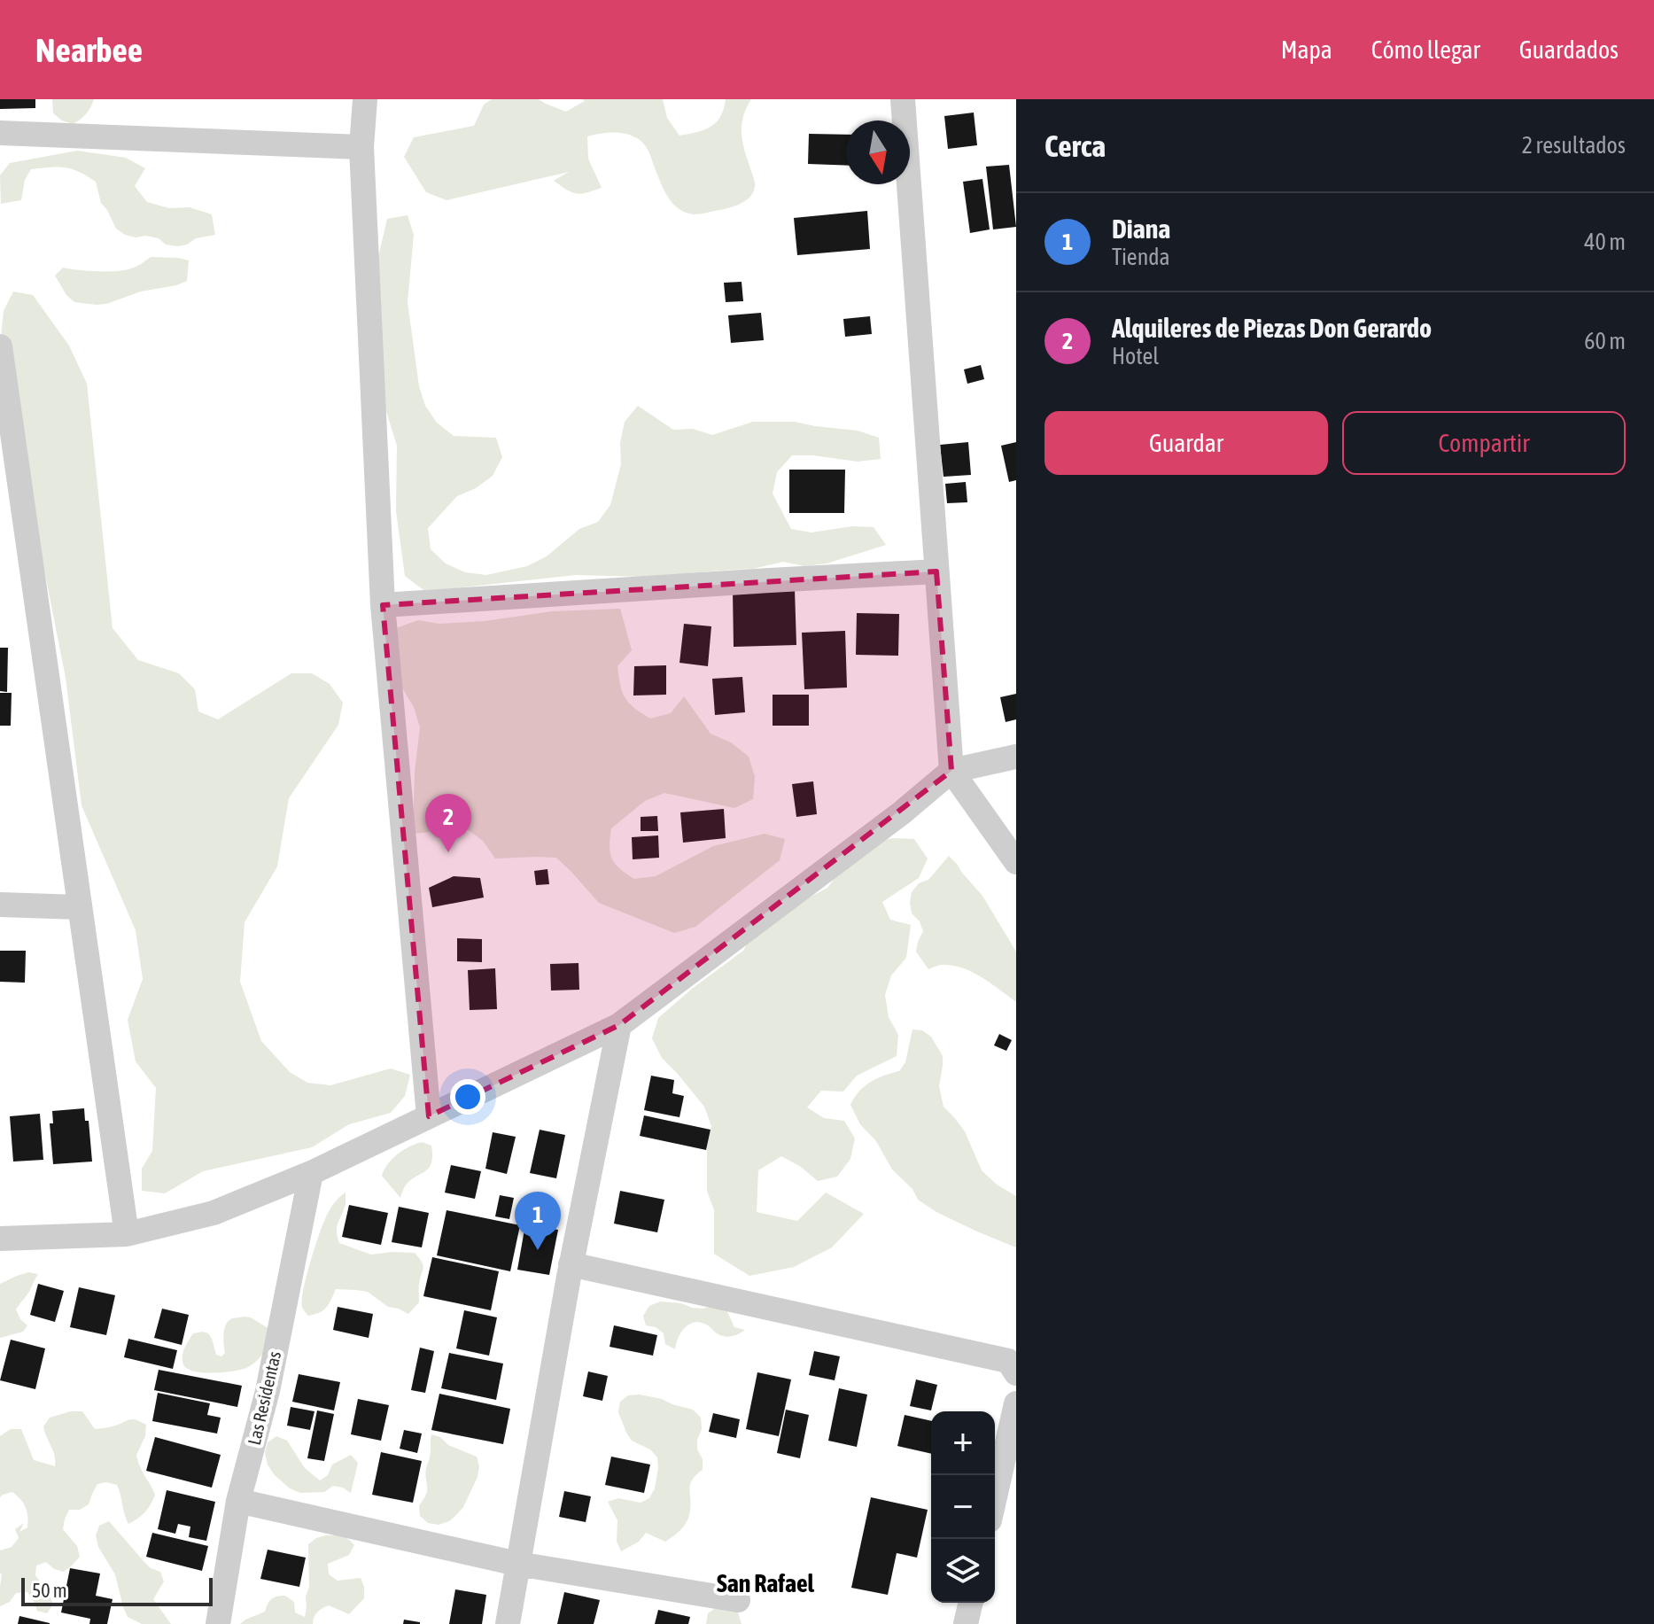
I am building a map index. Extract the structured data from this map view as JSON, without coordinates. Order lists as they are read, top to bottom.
{
  "streets": {
    "street": ["Las Residentas"]
  },
  "districts": ["San Rafael"],
  "scale_bar": "50 m",
  "north": "bottom",
  "page": {
    "header": "Nearbee",
    "nav": ["Mapa", "Cómo llegar", "Guardados"],
    "heading": ["Cerca", "2 resultados"],
    "list": [
      {
        "mark": "1",
        "name": "Diana",
        "note": "Tienda",
        "value": "40 m"
      },
      {
        "mark": "2",
        "name": "Alquileres de Piezas Don Gerardo",
        "note": "Hotel",
        "value": "60 m"
      }
    ],
    "buttons": ["Guardar", "Compartir"],
    "pins": ["2", "1"],
    "map_buttons": ["+", "−"],
    "scale": "50 m"
  }
}
